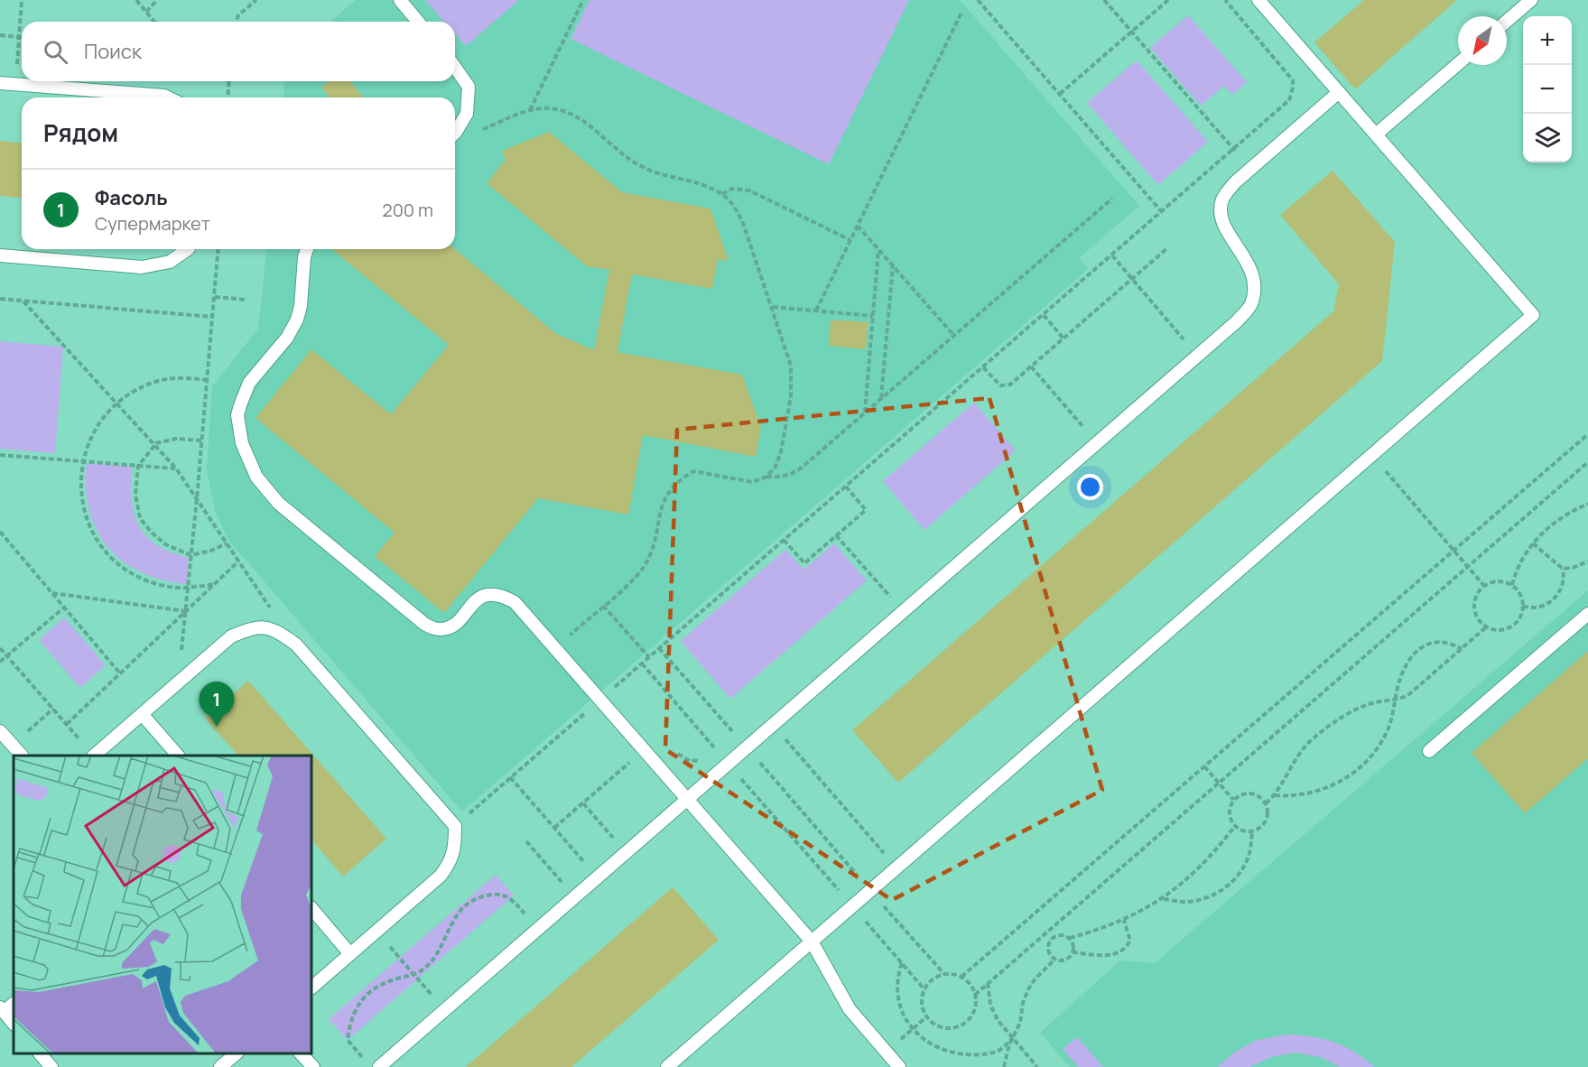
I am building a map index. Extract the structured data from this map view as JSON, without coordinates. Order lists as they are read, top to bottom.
{
  "north": "bottom left",
  "page": {
    "map_buttons": ["+", "−"],
    "search": "Поиск",
    "heading": "Рядом",
    "list": [
      {
        "mark": "1",
        "name": "Фасоль",
        "note": "Супермаркет",
        "value": "200 m"
      }
    ],
    "pins": "1"
  }
}
